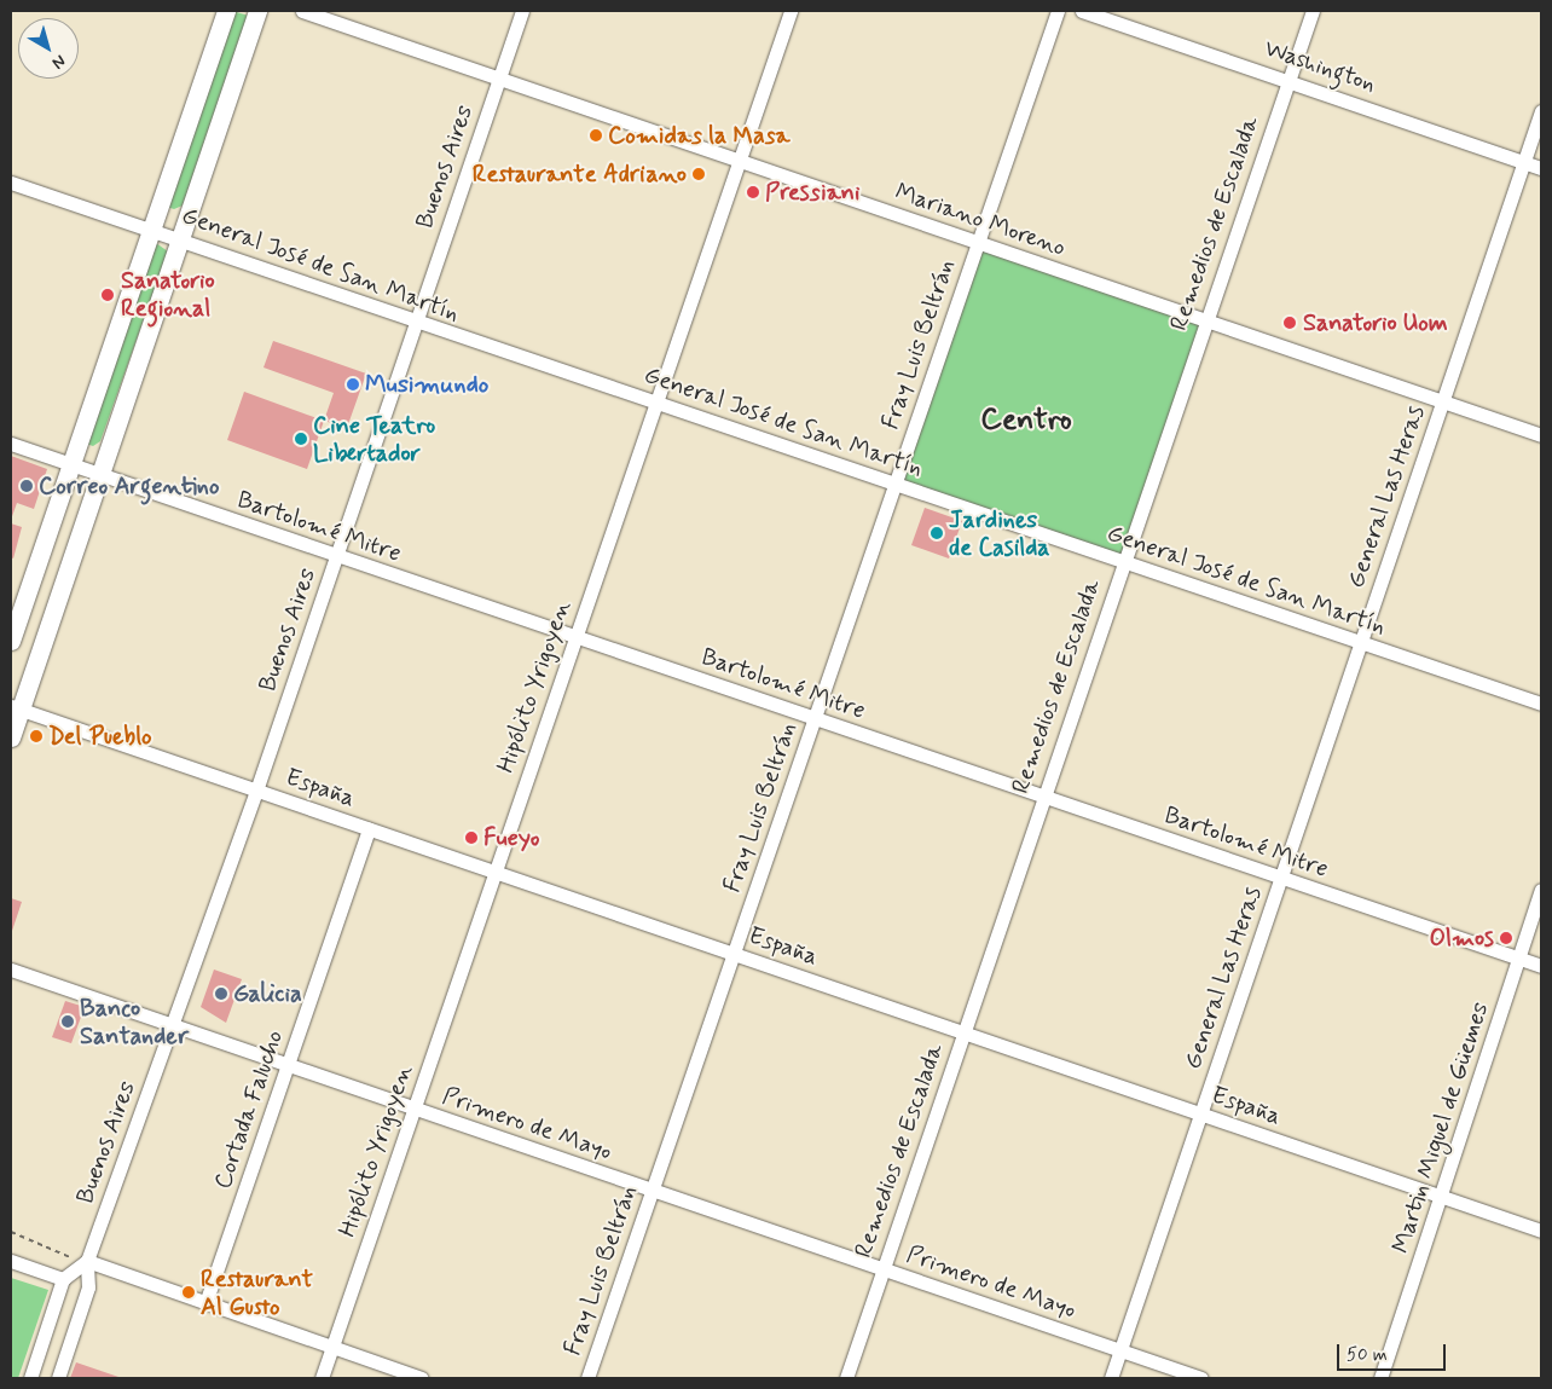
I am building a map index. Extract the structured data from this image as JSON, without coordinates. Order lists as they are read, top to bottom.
{
  "streets": {
    "street": [
      "Washington",
      "Buenos Aires",
      "Mariano Moreno",
      "Remedios de Escalada",
      "General José de San Martín",
      "Fray Luis Beltrán",
      "General Las Heras",
      "Bartolomé Mitre",
      "Hipólito Yrigoyen",
      "España",
      "Cortada Falucho",
      "Primero de Mayo",
      "Martin Miguel de Güemes"
    ]
  },
  "crossings": [
    ["Washington", "Remedios de Escalada"],
    ["Washington", "General Las Heras"],
    ["Buenos Aires", "Mariano Moreno"],
    ["Buenos Aires", "General José de San Martín"],
    ["Buenos Aires", "Bartolomé Mitre"],
    ["Buenos Aires", "España"],
    ["Buenos Aires", "Primero de Mayo"],
    ["Mariano Moreno", "Remedios de Escalada"],
    ["Mariano Moreno", "Fray Luis Beltrán"],
    ["Mariano Moreno", "General Las Heras"],
    ["Mariano Moreno", "Hipólito Yrigoyen"],
    ["Remedios de Escalada", "General José de San Martín"],
    ["Remedios de Escalada", "Bartolomé Mitre"],
    ["Remedios de Escalada", "España"],
    ["Remedios de Escalada", "Primero de Mayo"],
    ["General José de San Martín", "Fray Luis Beltrán"],
    ["General José de San Martín", "General Las Heras"],
    ["General José de San Martín", "Hipólito Yrigoyen"],
    ["Fray Luis Beltrán", "Bartolomé Mitre"],
    ["Fray Luis Beltrán", "España"],
    ["Fray Luis Beltrán", "Primero de Mayo"],
    ["General Las Heras", "Bartolomé Mitre"],
    ["General Las Heras", "España"],
    ["General Las Heras", "Primero de Mayo"],
    ["Bartolomé Mitre", "Hipólito Yrigoyen"],
    ["Bartolomé Mitre", "Martin Miguel de Güemes"],
    ["Hipólito Yrigoyen", "España"],
    ["Hipólito Yrigoyen", "Primero de Mayo"],
    ["España", "Cortada Falucho"],
    ["España", "Martin Miguel de Güemes"],
    ["Cortada Falucho", "Primero de Mayo"]
  ],
  "districts": ["Centro"],
  "places": [
    "Comidas la Masa",
    "Restaurante Adriano",
    "Pressiani",
    "Sanatorio Regional",
    "Sanatorio Uom",
    "Musimundo",
    "Cine Teatro Libertador",
    "Correo Argentino",
    "Jardines de Casilda",
    "Del Pueblo",
    "Fueyo",
    "Olmos",
    "Galicia",
    "Banco Santander",
    "Restaurant Al Gusto"
  ],
  "scale_bar": "50 m",
  "north": "bottom right"
}
